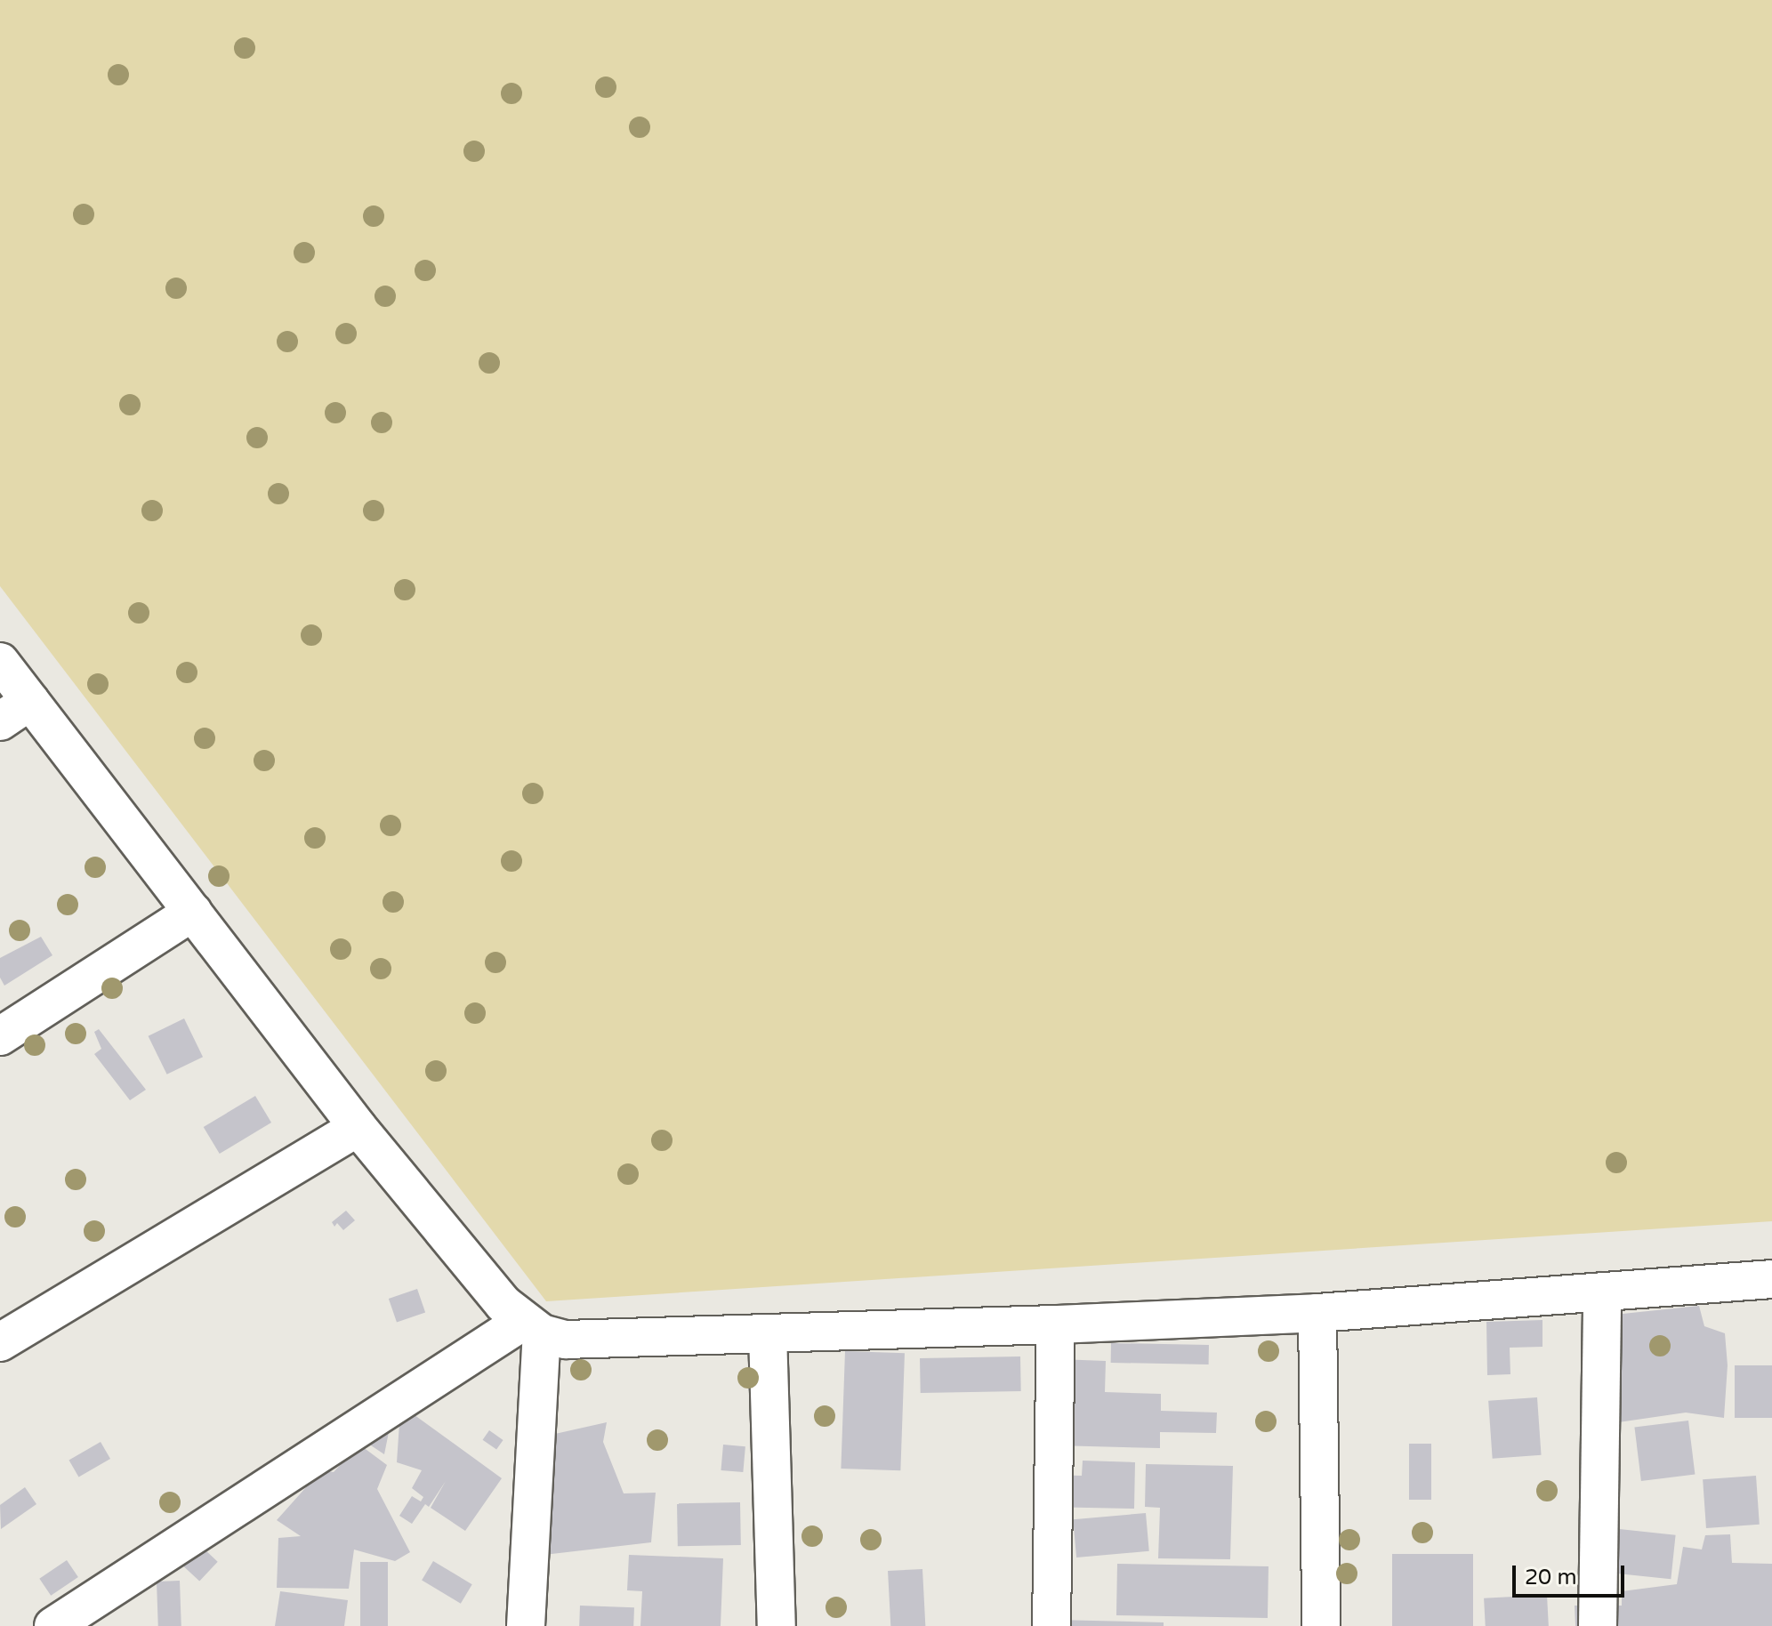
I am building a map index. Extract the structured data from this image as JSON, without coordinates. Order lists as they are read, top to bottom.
{
  "scale_bar": "20 m"
}
